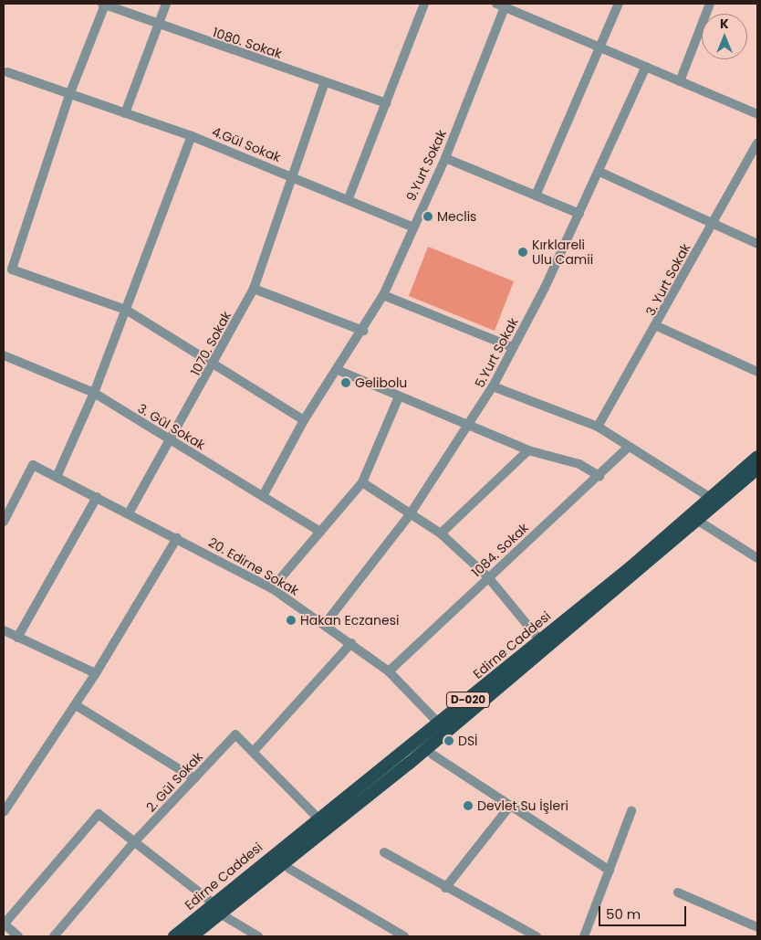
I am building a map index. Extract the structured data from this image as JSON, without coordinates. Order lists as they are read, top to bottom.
{
  "streets": {
    "highway": ["Edirne Caddesi", "D-020"],
    "street": [
      "1080. Sokak",
      "4.Gül Sokak",
      "9.Yurt Sokak",
      "3. Yurt Sokak",
      "1070. Sokak",
      "5.Yurt Sokak",
      "3. Gül Sokak",
      "1084. Sokak",
      "20. Edirne Sokak",
      "2. Gül Sokak"
    ]
  },
  "crossings": [
    ["1080. Sokak", "1070. Sokak"],
    ["4.Gül Sokak", "9.Yurt Sokak"],
    ["4.Gül Sokak", "1070. Sokak"],
    ["9.Yurt Sokak", "3. Gül Sokak"],
    ["1070. Sokak", "3. Gül Sokak"],
    ["1070. Sokak", "20. Edirne Sokak"],
    ["5.Yurt Sokak", "20. Edirne Sokak"],
    ["1084. Sokak", "20. Edirne Sokak"],
    ["20. Edirne Sokak", "Edirne Caddesi"],
    ["Edirne Caddesi", "2. Gül Sokak"]
  ],
  "places": [
    "Meclis",
    "Kırklareli Ulu Camii",
    "Gelibolu",
    "Hakan Eczanesi",
    "DSİ",
    "Devlet Su İşleri"
  ],
  "scale_bar": "50 m",
  "north": "top"
}
